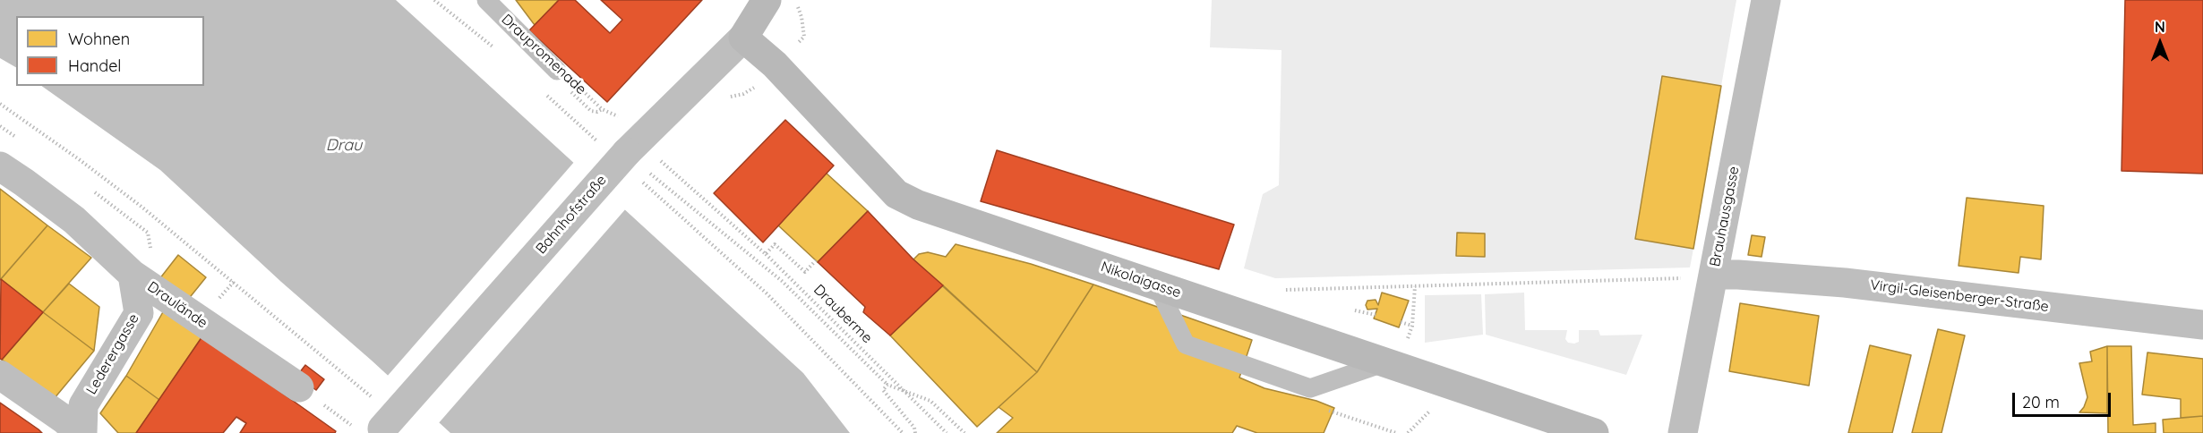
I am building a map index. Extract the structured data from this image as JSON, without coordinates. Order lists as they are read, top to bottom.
{
  "streets": {
    "street": [
      "Bahnhofstraße",
      "Brauhausgasse",
      "Nikolaigasse",
      "Virgil-Gleisenberger-Straße",
      "Draulände",
      "Lederergasse"
    ],
    "lane": ["Draupromenade"],
    "path": ["Drauberme"]
  },
  "crossings": [
    ["Bahnhofstraße", "Nikolaigasse"],
    ["Brauhausgasse", "Virgil-Gleisenberger-Straße"],
    ["Draulände", "Lederergasse"]
  ],
  "water": ["Drau"],
  "legend": ["Wohnen", "Handel"],
  "scale_bar": "20 m",
  "north": "top"
}
